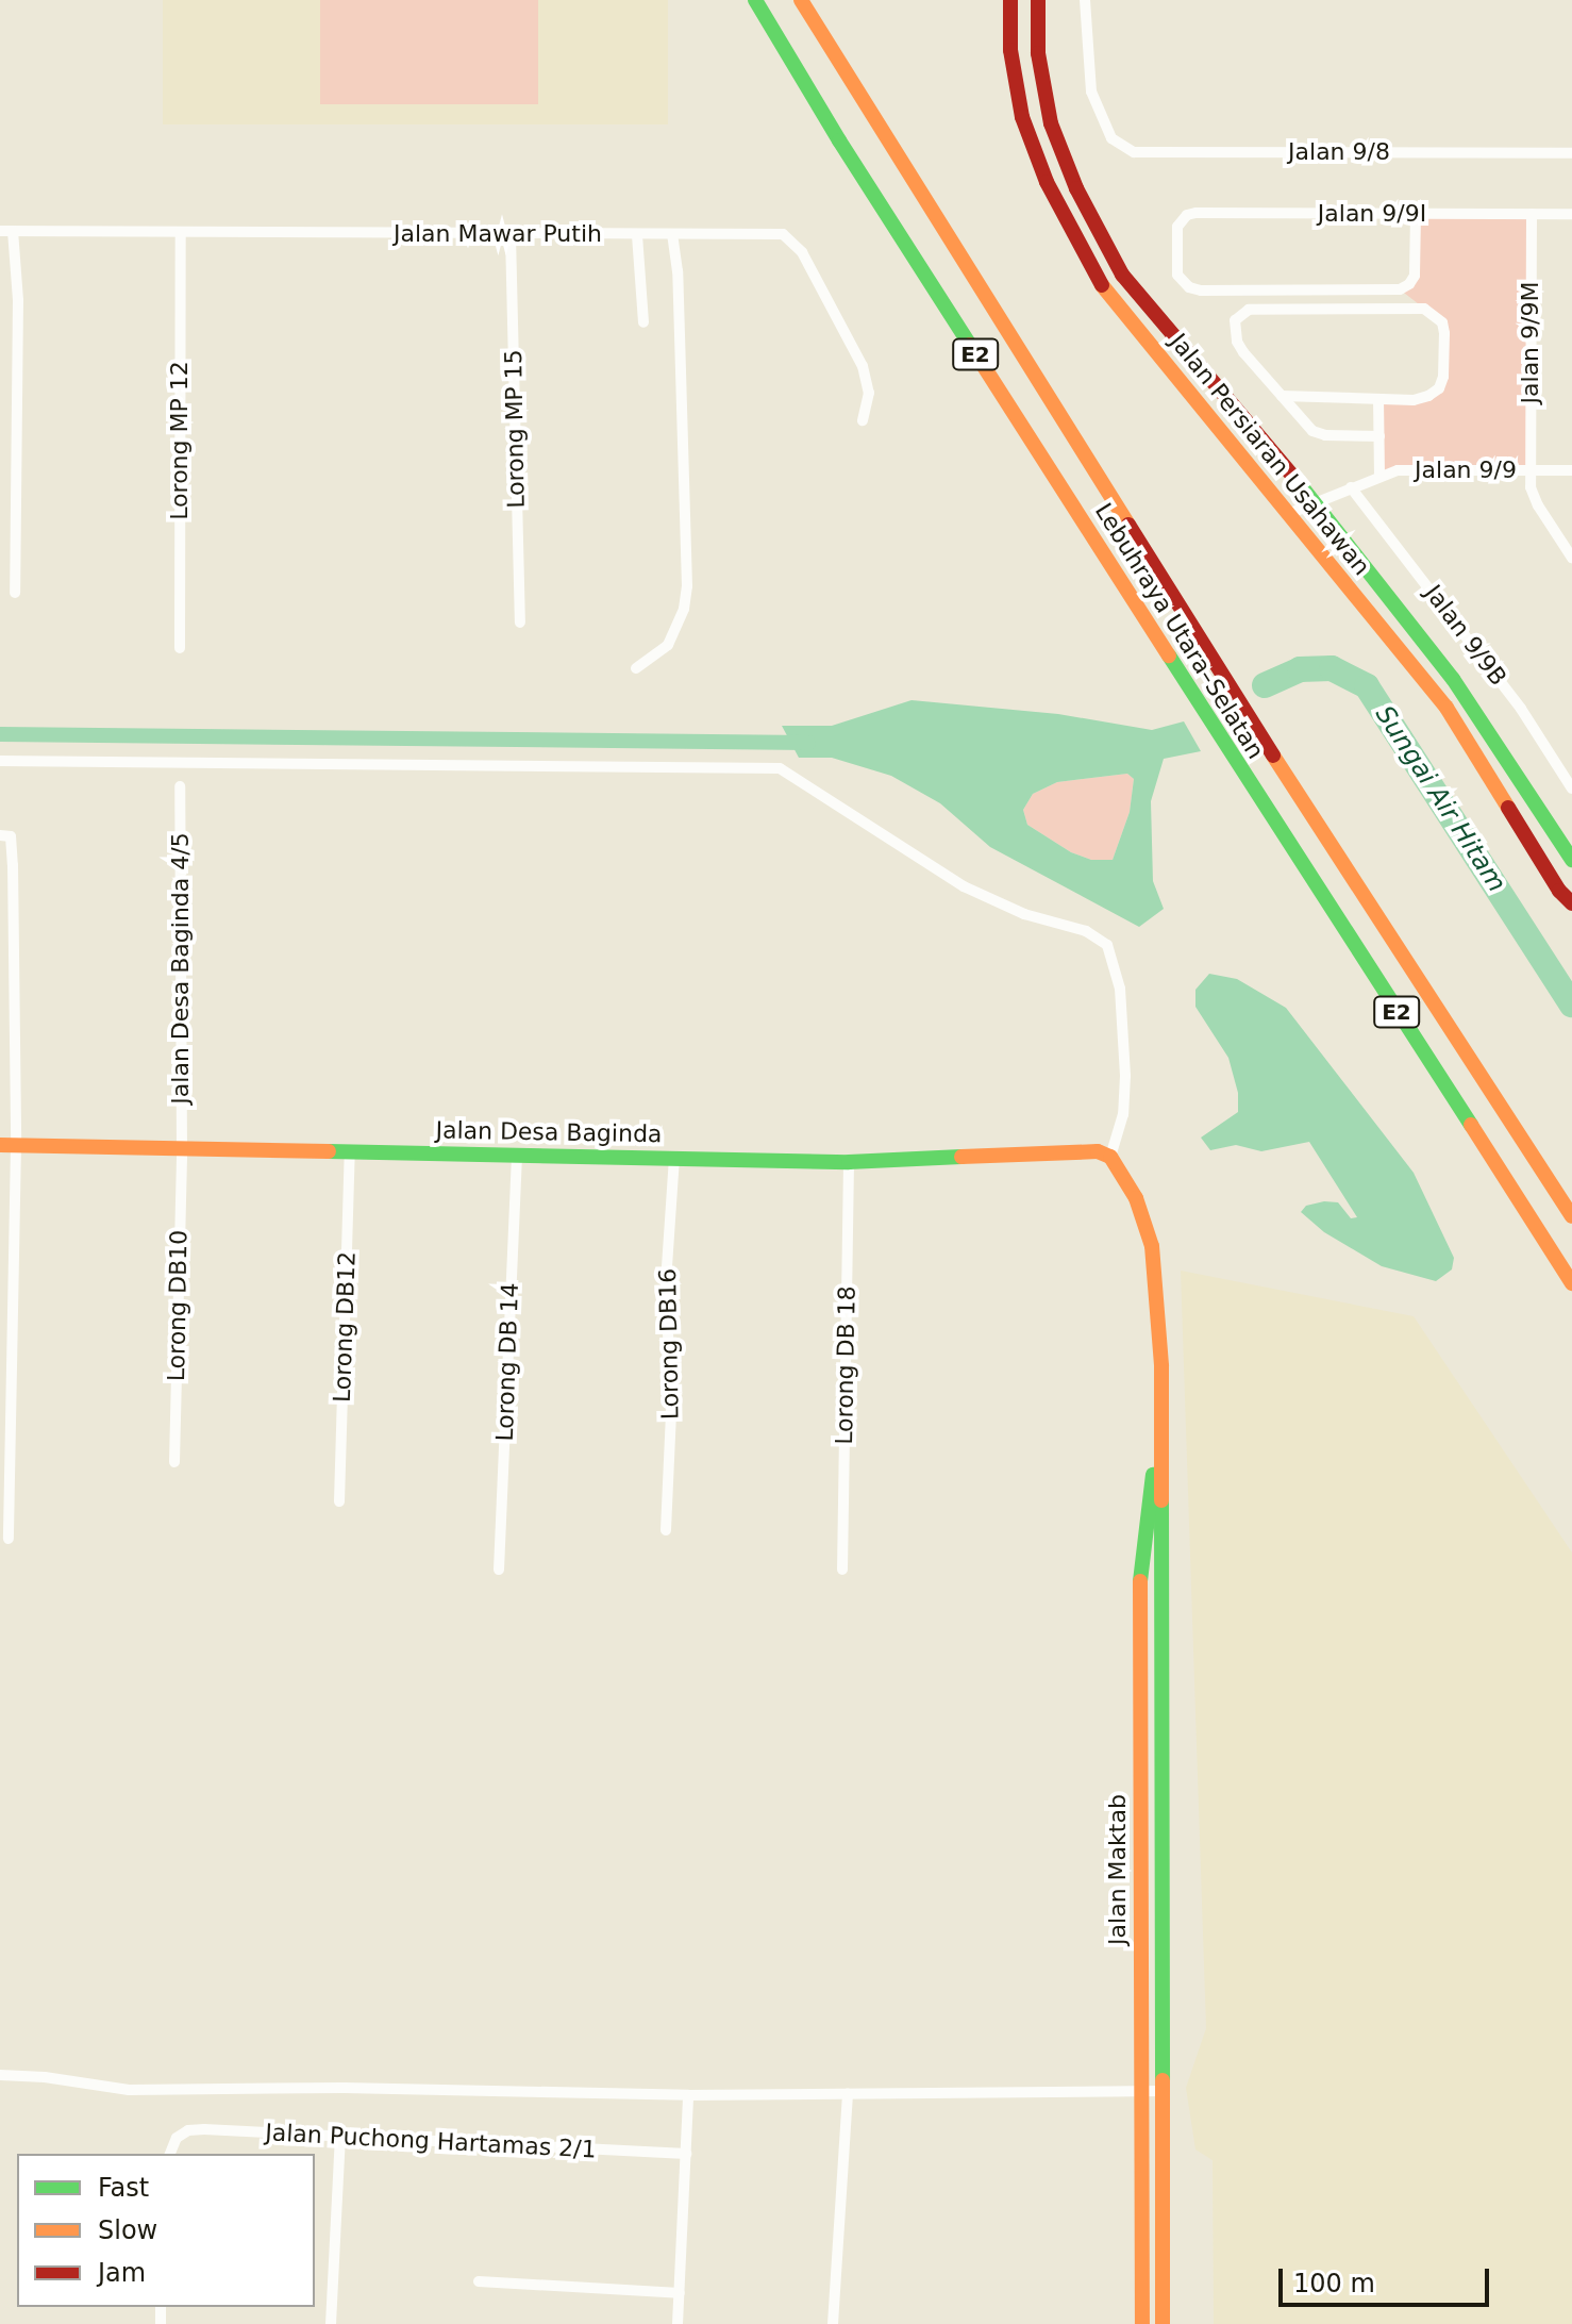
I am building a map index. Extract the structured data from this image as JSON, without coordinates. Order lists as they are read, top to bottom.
{
  "streets": {
    "main road": [
      "E2",
      "Jalan Persiaran Usahawan",
      "Lebuhraya Utara–Selatan",
      "Jalan Desa Baginda",
      "Jalan Maktab"
    ],
    "street": [
      "Jalan 9/8",
      "Jalan 9/9I",
      "Jalan Mawar Putih",
      "Jalan 9/9M",
      "Lorong MP 15",
      "Lorong MP 12",
      "Jalan 9/9",
      "Jalan 9/9B",
      "Jalan Desa Baginda 4/5",
      "Lorong DB10",
      "Lorong DB12",
      "Lorong DB16",
      "Lorong DB 14",
      "Lorong DB 18",
      "Jalan Puchong Hartamas 2/1"
    ]
  },
  "crossings": [
    ["Jalan 9/9I", "Jalan 9/9M"],
    ["Jalan Mawar Putih", "Lorong MP 15"],
    ["Jalan Mawar Putih", "Lorong MP 12"],
    ["Jalan 9/9M", "Jalan 9/9"],
    ["Jalan Persiaran Usahawan", "Jalan 9/9"],
    ["Jalan 9/9", "Jalan 9/9B"],
    ["Jalan Desa Baginda 4/5", "Jalan Desa Baginda"],
    ["Jalan Desa Baginda 4/5", "Lorong DB10"],
    ["Jalan Desa Baginda", "Lorong DB10"],
    ["Jalan Desa Baginda", "Lorong DB12"],
    ["Jalan Desa Baginda", "Lorong DB16"],
    ["Jalan Desa Baginda", "Lorong DB 14"],
    ["Jalan Desa Baginda", "Lorong DB 18"],
    ["Jalan Desa Baginda", "Jalan Maktab"]
  ],
  "water": ["Sungai Air Hitam"],
  "legend": ["Fast", "Slow", "Jam"],
  "scale_bar": "100 m"
}
